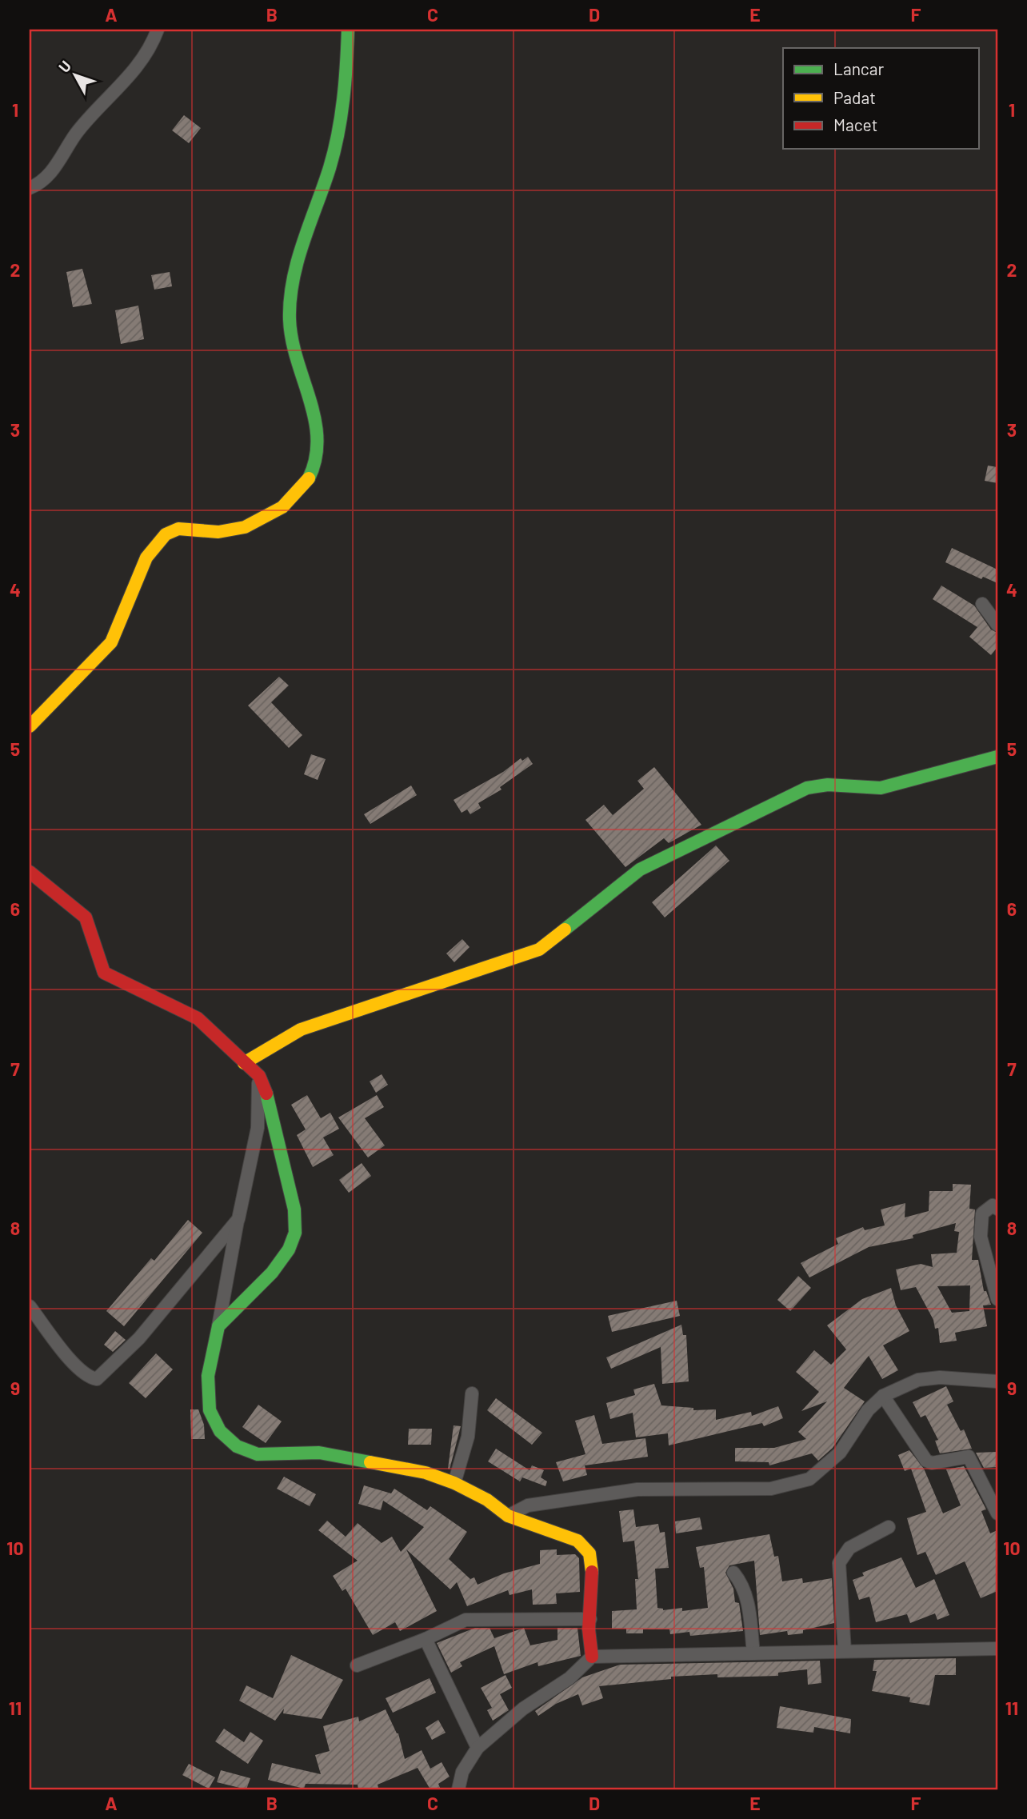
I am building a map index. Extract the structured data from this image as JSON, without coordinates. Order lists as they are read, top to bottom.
{
  "legend": ["Lancar", "Padat", "Macet"],
  "north": "top left",
  "grid": {
    "columns": [
      "A",
      "B",
      "C",
      "D",
      "E",
      "F"
    ],
    "rows": [
      "1",
      "2",
      "3",
      "4",
      "5",
      "6",
      "7",
      "8",
      "9",
      "10",
      "11"
    ]
  }
}
